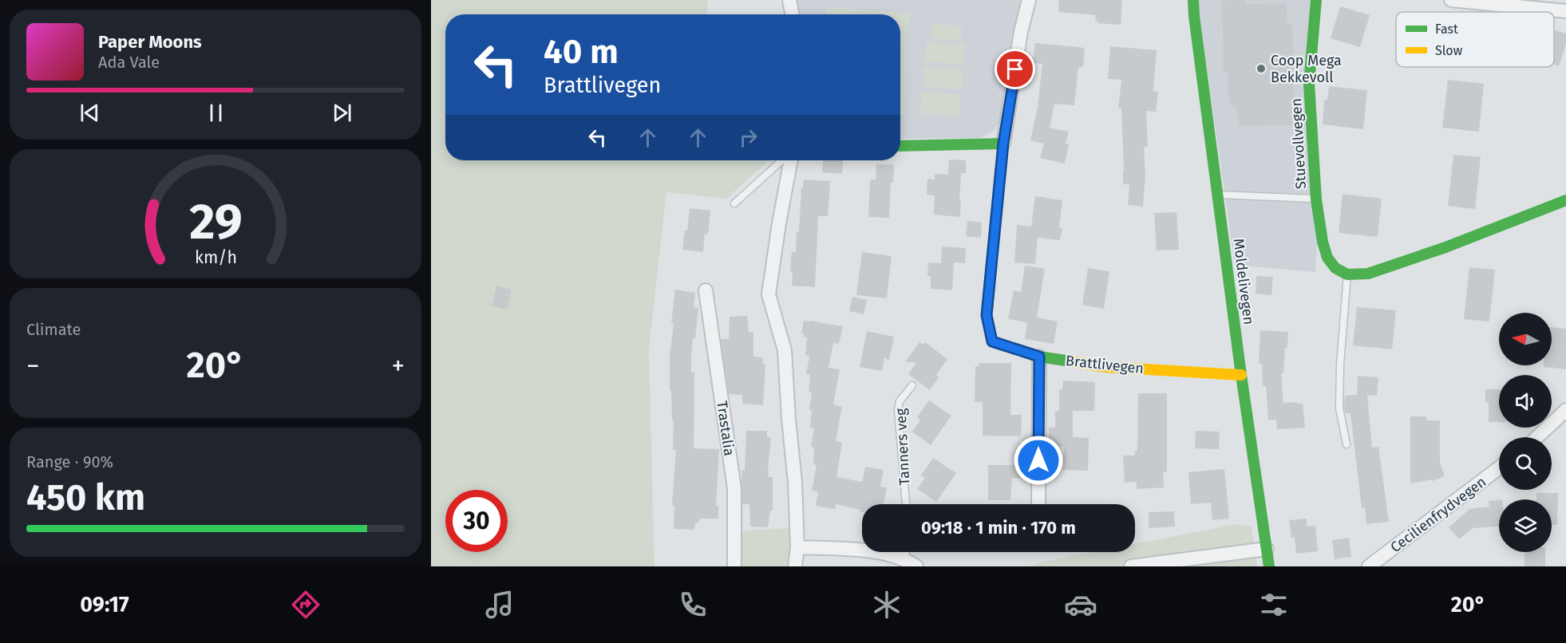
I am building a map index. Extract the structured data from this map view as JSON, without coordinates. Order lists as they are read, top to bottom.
{
  "streets": {
    "street": [
      "Stuevollvegen",
      "Moldelivegen",
      "Brattlivegen",
      "Trastalia",
      "Cecilienfrydvegen"
    ],
    "lane": ["Tanners veg"]
  },
  "crossings": [
    ["Moldelivegen", "Brattlivegen"]
  ],
  "places": ["Coop Mega Bekkevoll"],
  "legend": ["Fast", "Slow"],
  "north": "left",
  "page": {
    "turn": ["40 m", "Brattlivegen"],
    "song": ["Paper Moons", "Ada Vale"],
    "tile": [
      "Climate",
      ["Range · 90%", "450 km"]
    ],
    "heat": ["−", "20°", "+"],
    "limit": "30",
    "trip": "09:18 · 1 min · 170 m",
    "tabs": ["09:17", "20°"],
    "gauge": ["29", "km/h"]
  }
}
